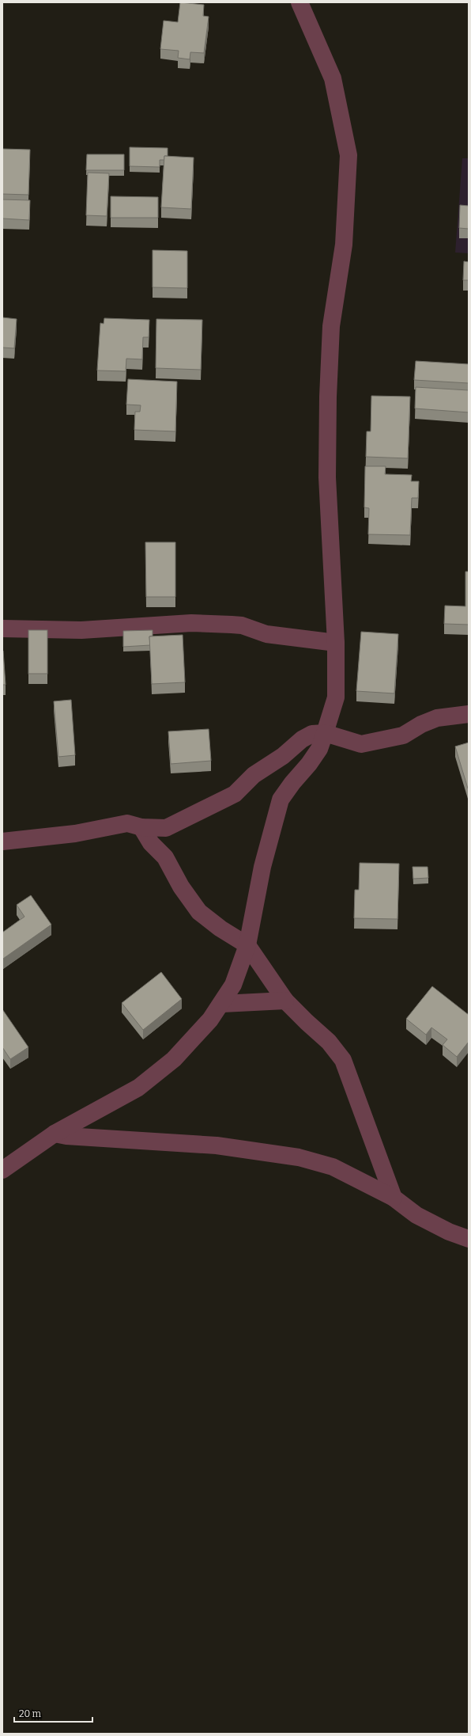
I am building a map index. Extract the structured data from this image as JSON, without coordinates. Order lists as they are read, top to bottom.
{
  "scale_bar": "20 m"
}
